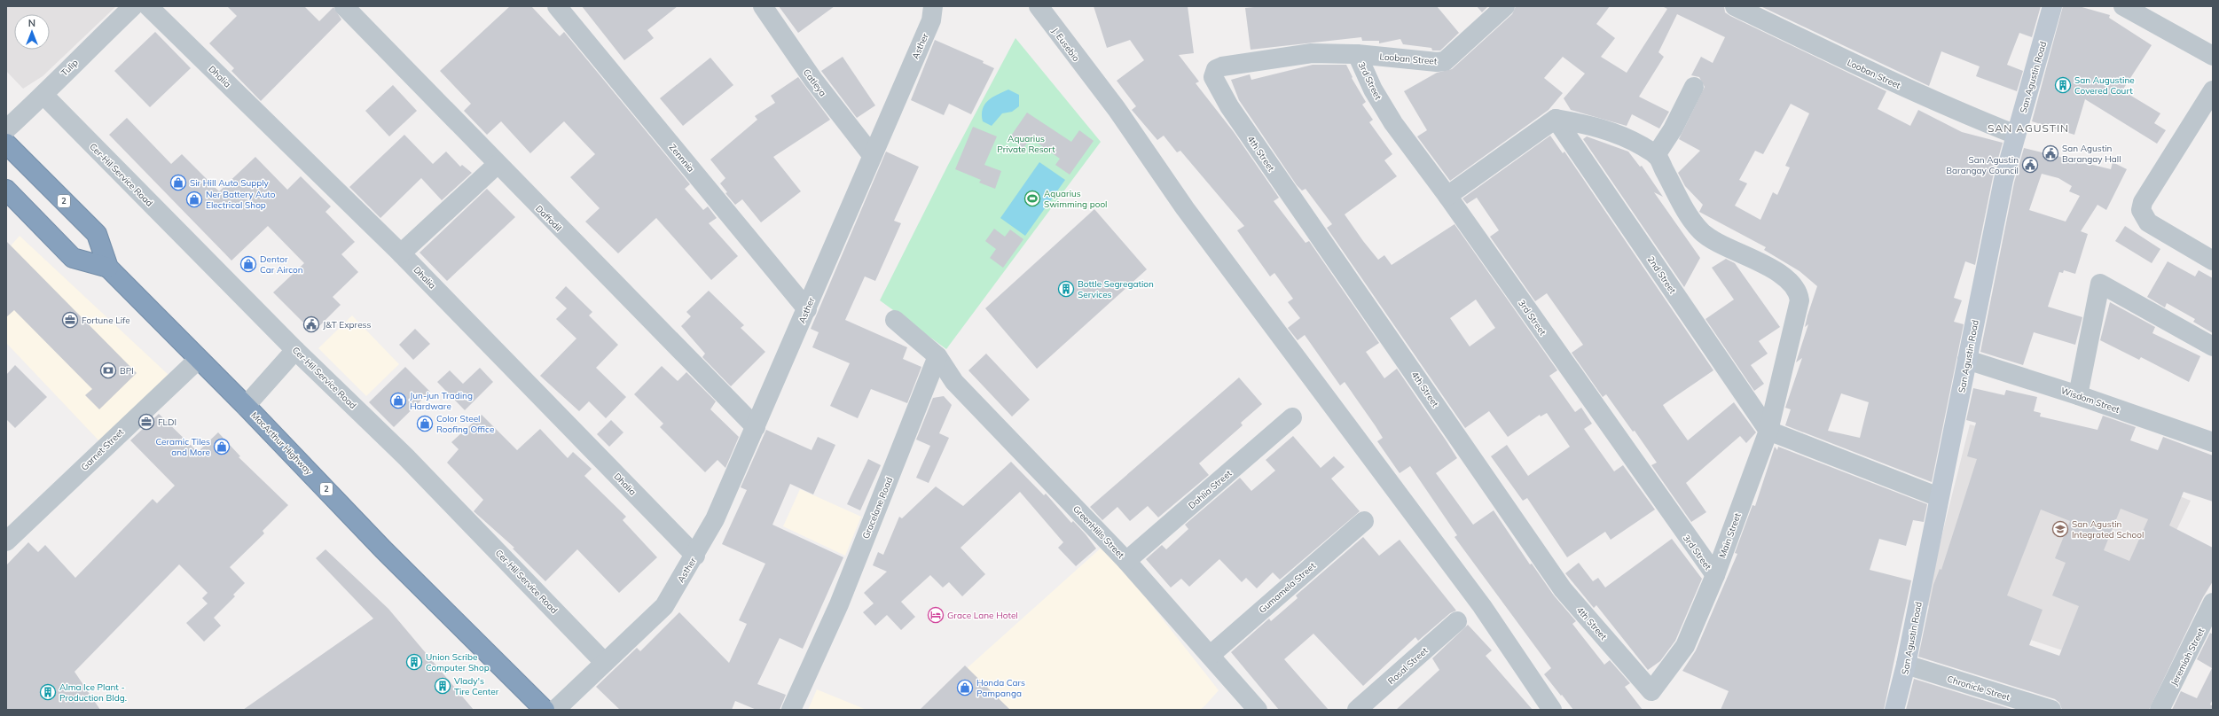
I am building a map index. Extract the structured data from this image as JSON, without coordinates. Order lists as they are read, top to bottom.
{
  "streets": {
    "highway": ["2", "MacArthur Highway"],
    "street": [
      "J. Eusebio",
      "Asther",
      "Looban Street",
      "Tulip",
      "Dhalia",
      "San Agustin Road",
      "3rd Street",
      "Catleya",
      "4th Street",
      "Zennnia",
      "Cer-Hil Service Road",
      "Daffodil",
      "2nd Street",
      "Wisdom Street",
      "Garnet Street",
      "Dahlia Street",
      "Gracelane Road",
      "GreenHills Street",
      "Main Street",
      "Gumamela Street",
      "Jeremiah Street",
      "Rosal Street",
      "Chronicle Street"
    ]
  },
  "crossings": [
    ["Asther", "Dhalia"],
    ["Asther", "Catleya"],
    ["Asther", "Zennnia"],
    ["Asther", "Cer-Hil Service Road"],
    ["Asther", "Daffodil"],
    ["Looban Street", "San Agustin Road"],
    ["Looban Street", "3rd Street"],
    ["Looban Street", "4th Street"],
    ["Tulip", "Cer-Hil Service Road"],
    ["San Agustin Road", "Wisdom Street"],
    ["San Agustin Road", "Chronicle Street"],
    ["3rd Street", "Main Street"],
    ["4th Street", "Main Street"],
    ["2nd Street", "Main Street"],
    ["MacArthur Highway", "Garnet Street"],
    ["Dahlia Street", "GreenHills Street"],
    ["Gracelane Road", "GreenHills Street"],
    ["GreenHills Street", "Gumamela Street"]
  ],
  "districts": ["SAN AGUSTIN"],
  "parks": ["Aquarius Private Resort"],
  "places": {
    "building": [
      "San Augustine Covered Court",
      "Bottle Segregation Services",
      "Union Scribe Computer Shop",
      "Vlady's Tire Center",
      "Alma Ice Plant - Production Bldg."
    ],
    "public building": ["San Agustin Barangay Hall", "San Agustin Barangay Council", "J&T Express"],
    "shop": [
      "Sir Hill Auto Supply",
      "Ner Battery Auto Electrical Shop",
      "Dentor Car Aircon",
      "Jun-jun Trading Hardware",
      "Color Steel Roofing Office",
      "Ceramic Tiles and More",
      "Honda Cars Pampanga"
    ],
    "sports": ["Aquarius Swimming pool"],
    "office": ["Fortune Life", "FLDI"],
    "bank": ["BPI"],
    "school or university": ["San Agustin Integrated School"],
    "hotel": ["Grace Lane Hotel"]
  },
  "north": "top"
}
